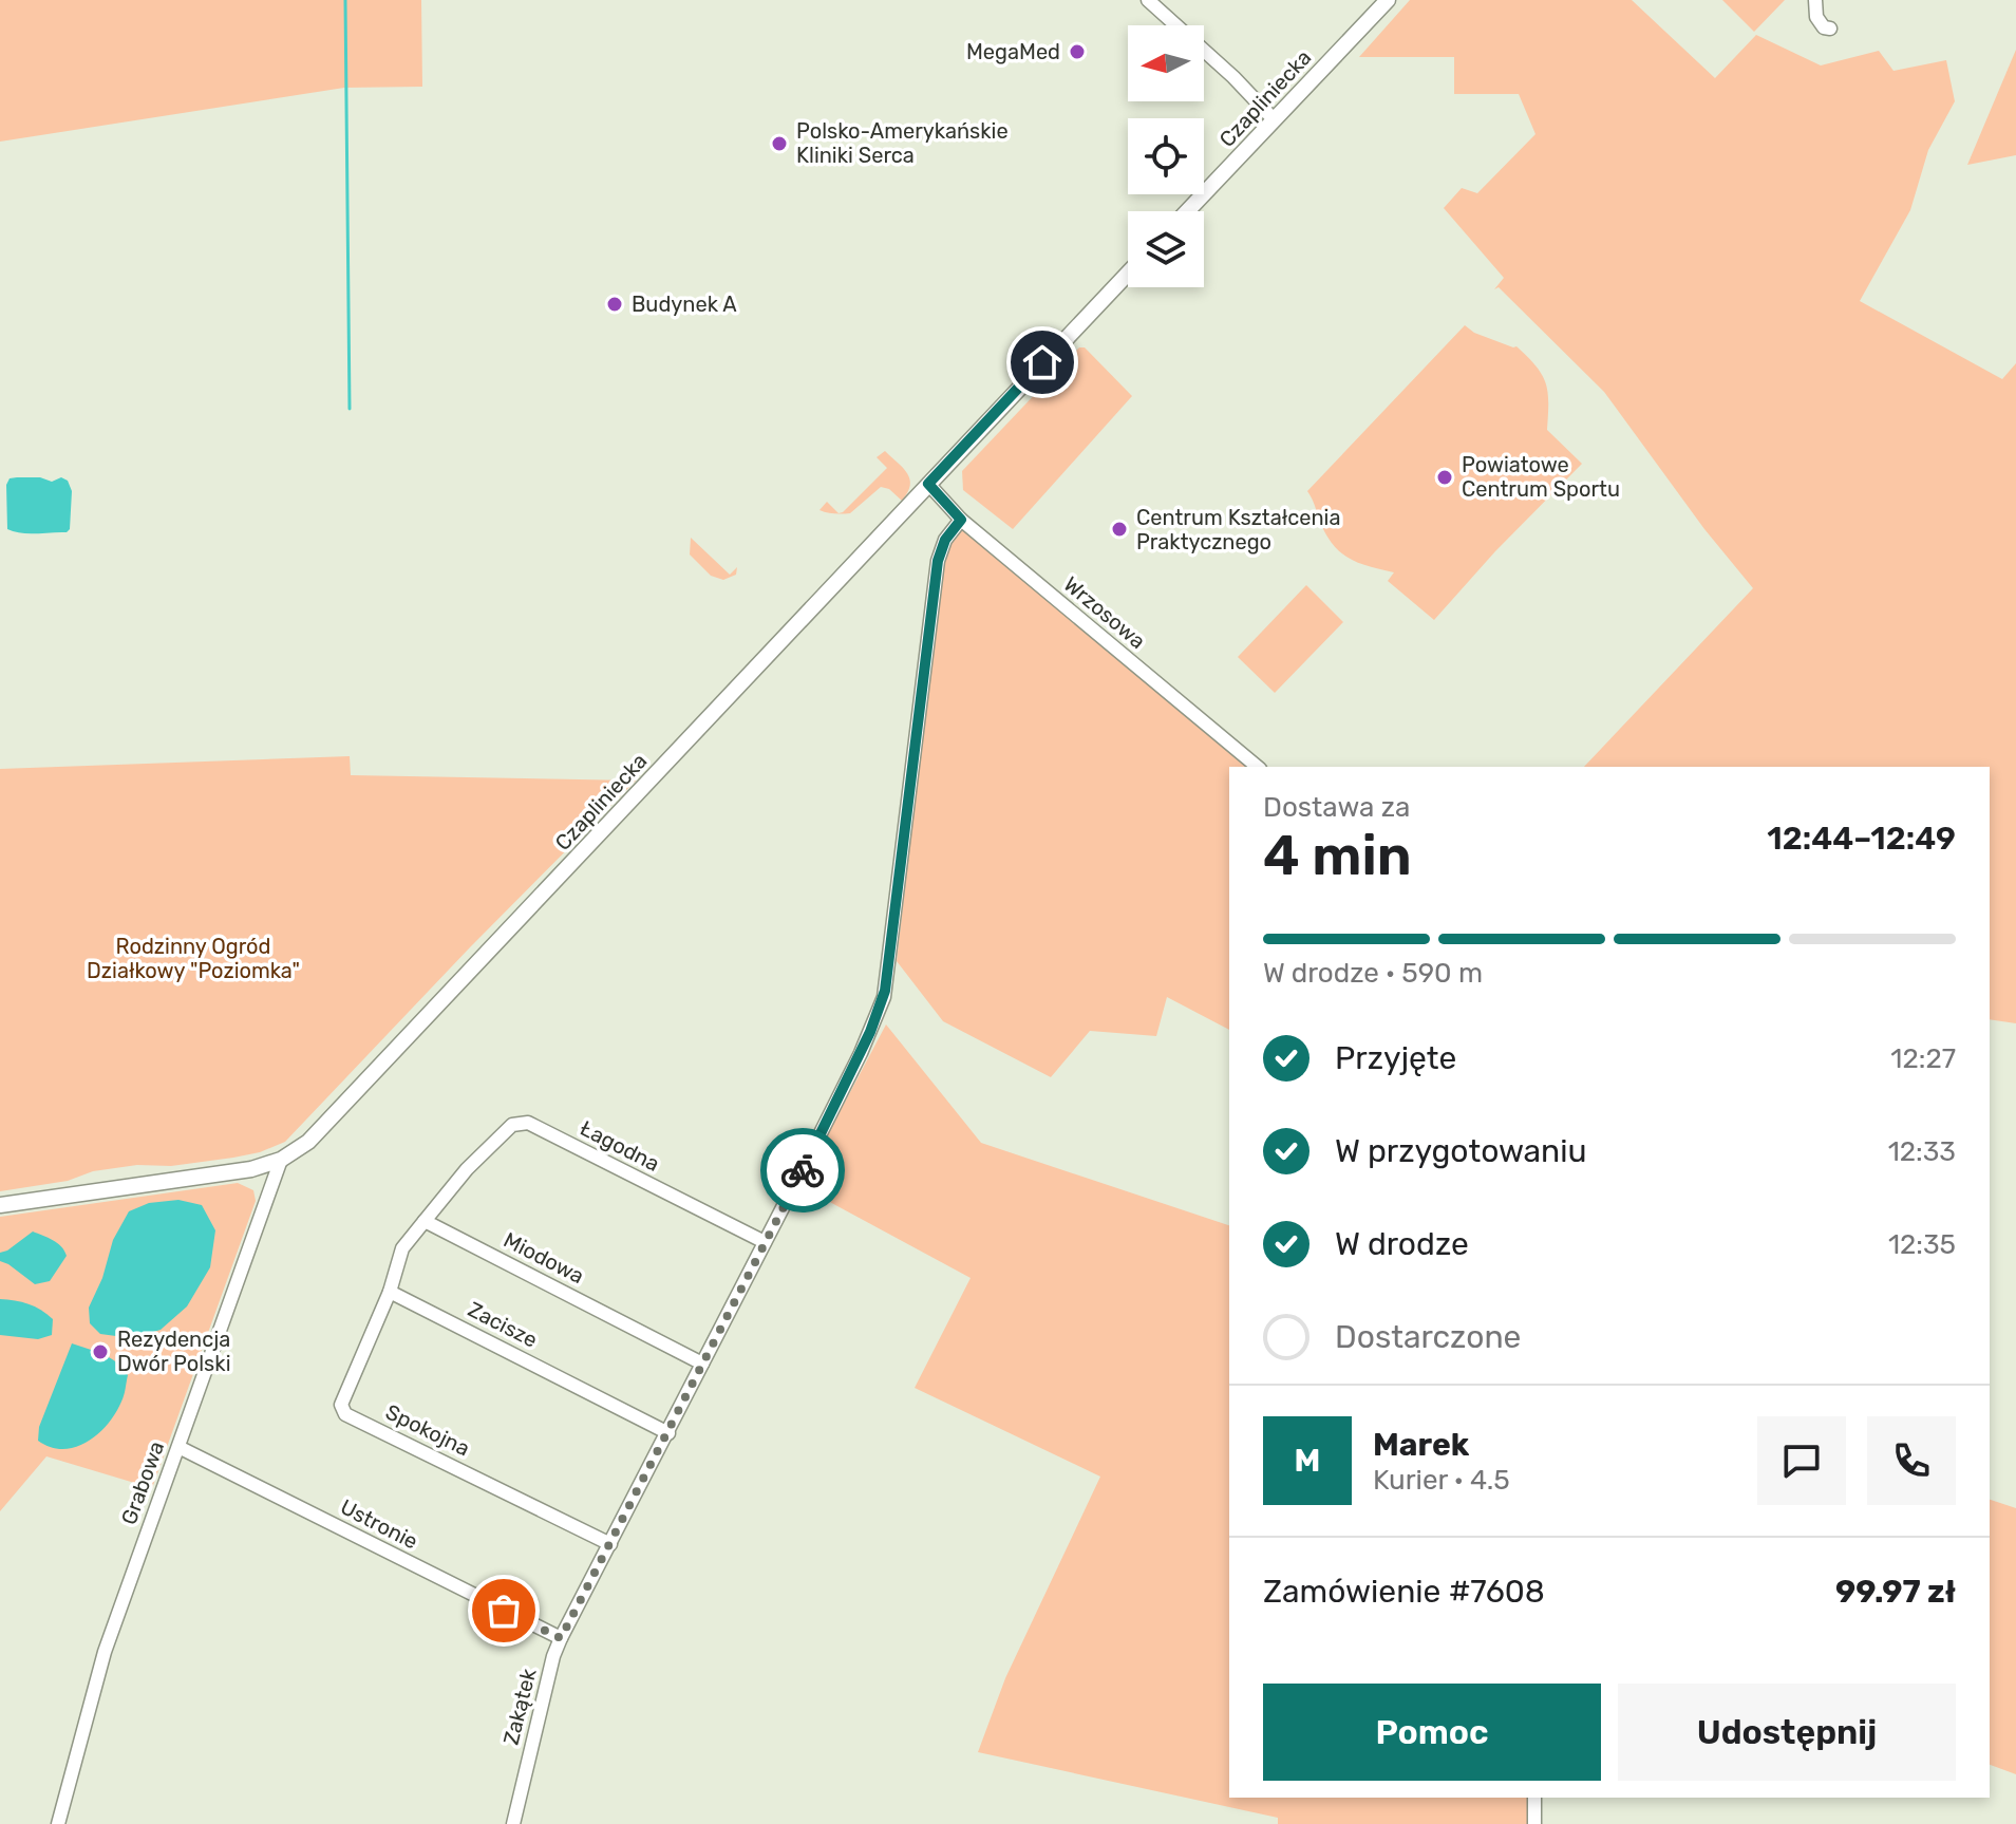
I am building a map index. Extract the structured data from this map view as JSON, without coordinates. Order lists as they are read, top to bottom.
{
  "streets": {
    "main road": ["Czapliniecka"],
    "street": [
      "Wrzosowa",
      "Łagodna",
      "Miodowa",
      "Zacisze",
      "Spokojna",
      "Grabowa",
      "Ustronie",
      "Zakątek"
    ]
  },
  "crossings": [
    ["Czapliniecka", "Wrzosowa"],
    ["Czapliniecka", "Grabowa"],
    ["Wrzosowa", "Zakątek"],
    ["Łagodna", "Miodowa"],
    ["Łagodna", "Zakątek"],
    ["Miodowa", "Zakątek"],
    ["Zacisze", "Spokojna"],
    ["Zacisze", "Zakątek"],
    ["Spokojna", "Zakątek"],
    ["Grabowa", "Ustronie"],
    ["Ustronie", "Zakątek"]
  ],
  "parks": ["Rodzinny Ogród Działkowy \"Poziomka\""],
  "places": [
    "MegaMed",
    "Polsko-Amerykańskie Kliniki Serca",
    "Budynek A",
    "Powiatowe Centrum Sportu",
    "Centrum Kształcenia Praktycznego",
    "Rezydencja Dwór Polski"
  ],
  "north": "left",
  "page": {
    "heading": ["4 min", "Dostawa za", "12:44–12:49"],
    "panel": [
      "Marek",
      "Kurier · 4.5",
      "Zamówienie #7608",
      "99.97 zł"
    ],
    "bar": "W drodze · 590 m",
    "list": [
      ["Przyjęte", "12:27"],
      ["W przygotowaniu", "12:33"],
      ["W drodze", "12:35"],
      "Dostarczone"
    ],
    "round": "M",
    "buttons": ["Pomoc", "Udostępnij"]
  }
}
